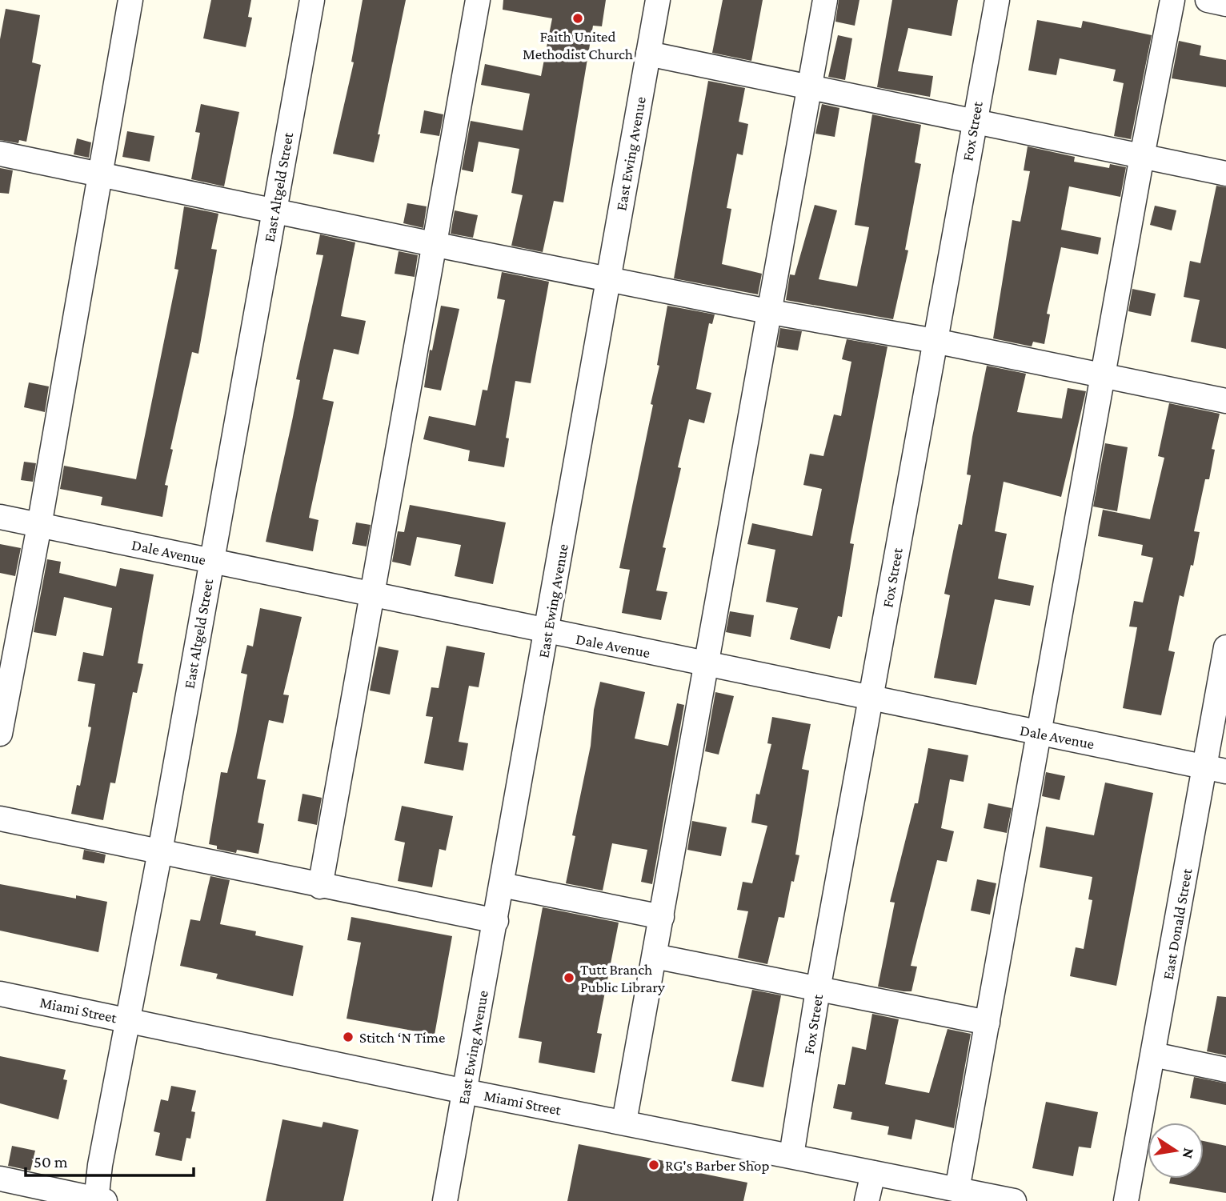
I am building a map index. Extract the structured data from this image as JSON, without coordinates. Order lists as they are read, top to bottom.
{
  "streets": {
    "street": [
      "Fox Street",
      "East Ewing Avenue",
      "East Altgeld Street",
      "Dale Avenue",
      "East Donald Street",
      "Miami Street"
    ]
  },
  "crossings": [
    ["Fox Street", "Dale Avenue"],
    ["Fox Street", "Miami Street"],
    ["East Ewing Avenue", "Dale Avenue"],
    ["East Ewing Avenue", "Miami Street"],
    ["East Altgeld Street", "Dale Avenue"],
    ["East Altgeld Street", "Miami Street"],
    ["Dale Avenue", "East Donald Street"]
  ],
  "places": [
    "Faith United Methodist Church",
    "Tutt Branch Public Library",
    "Stitch ‘N Time",
    "RG's Barber Shop"
  ],
  "scale_bar": "50 m",
  "north": "right"
}
